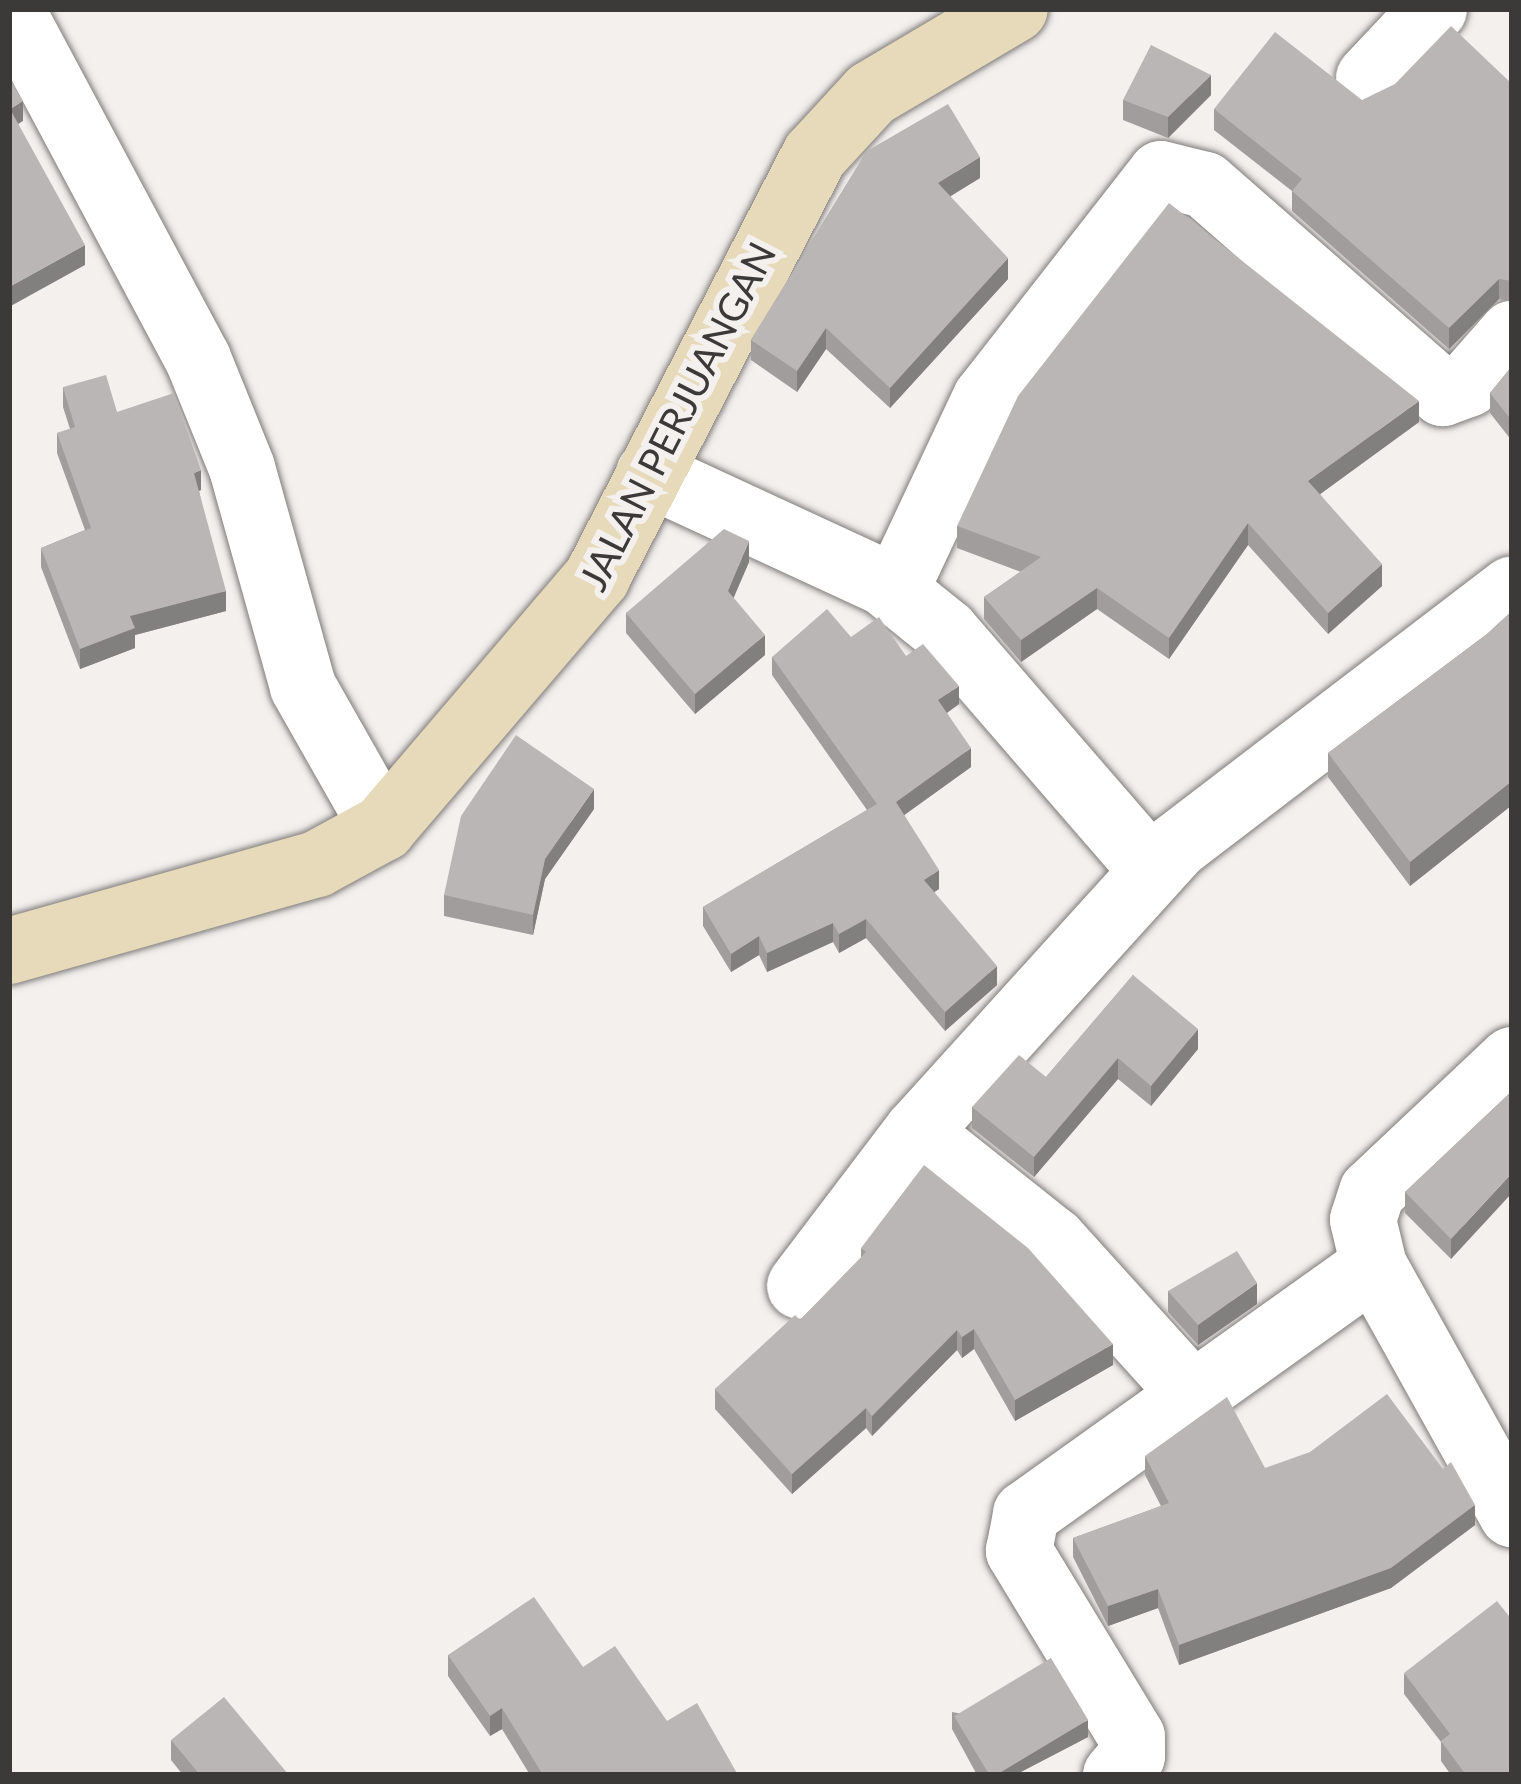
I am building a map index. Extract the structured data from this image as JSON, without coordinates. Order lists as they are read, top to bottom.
{
  "streets": {
    "street": ["JALAN PERJUANGAN"]
  }
}
